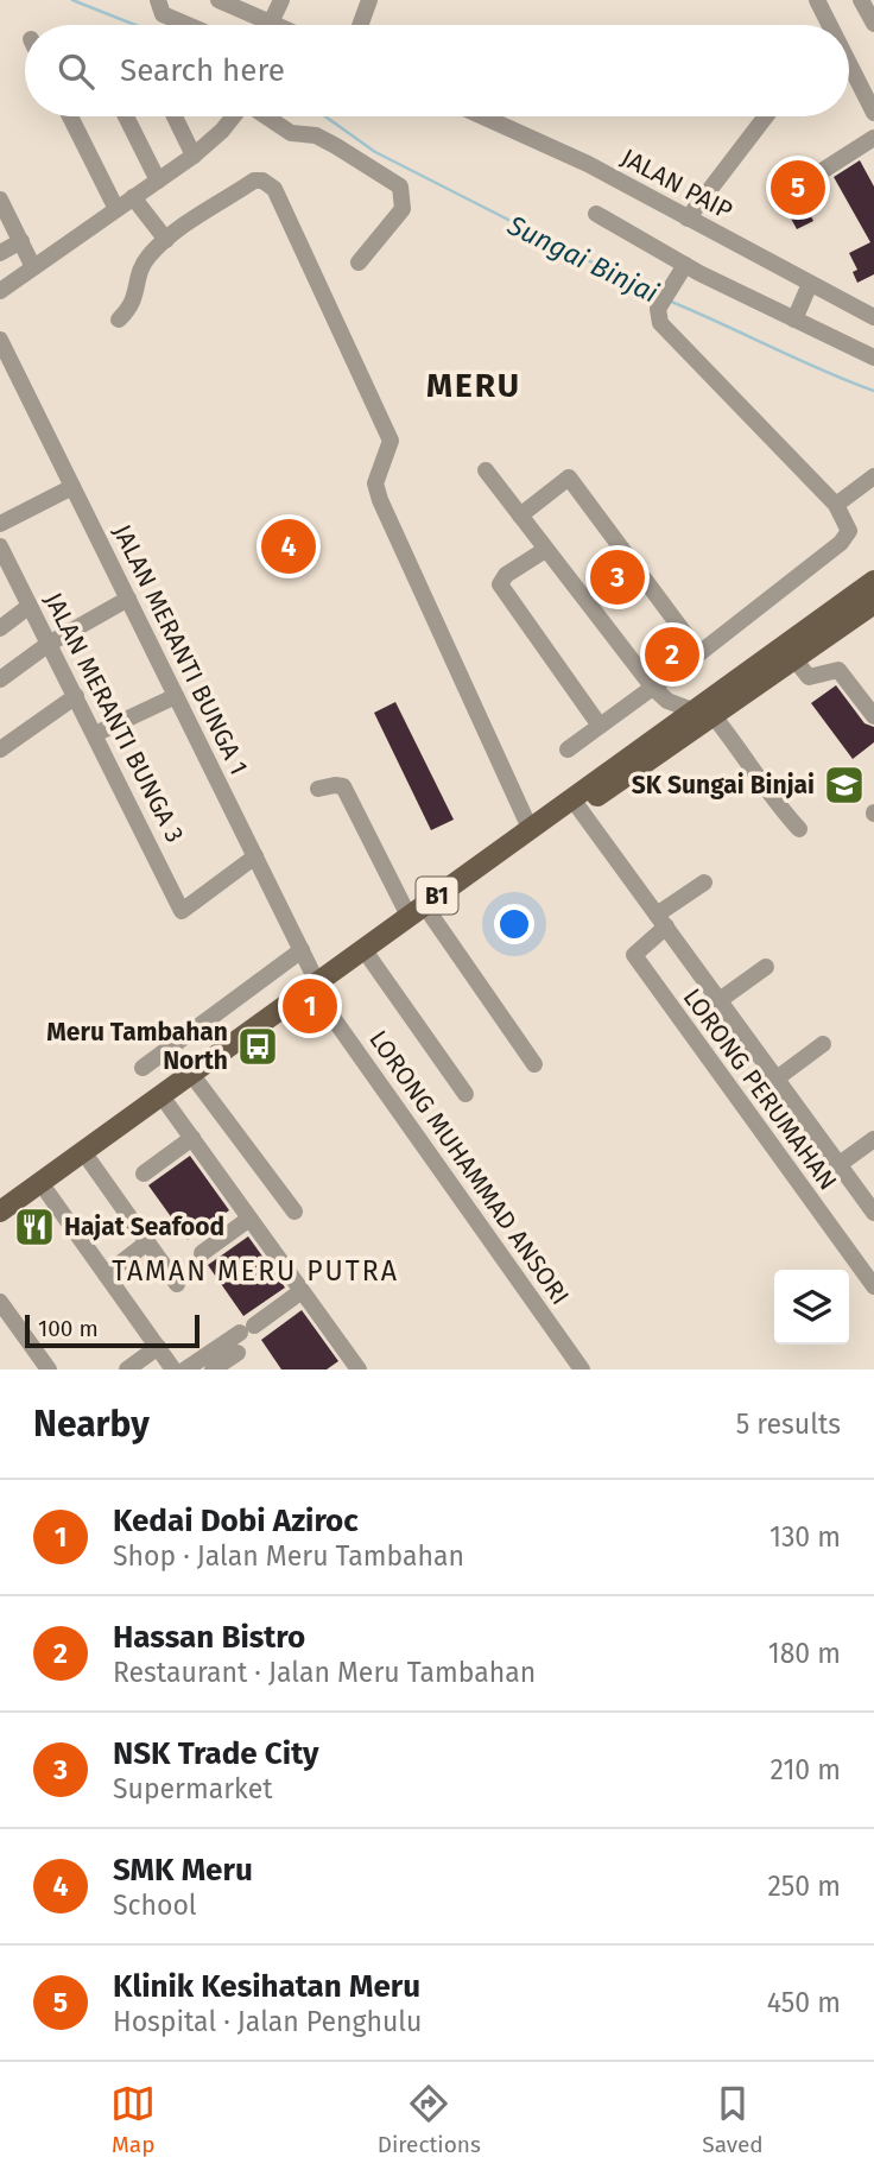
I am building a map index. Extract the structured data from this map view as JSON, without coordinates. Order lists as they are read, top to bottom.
{
  "streets": {
    "main road": ["B1"],
    "street": [
      "JALAN PAIP",
      "JALAN MERANTI BUNGA 1",
      "JALAN MERANTI BUNGA 3",
      "LORONG PERUMAHAN",
      "LORONG MUHAMMAD ANSORI"
    ]
  },
  "crossings": [
    ["JALAN MERANTI BUNGA 1", "JALAN MERANTI BUNGA 3"],
    ["JALAN MERANTI BUNGA 1", "B1"],
    ["JALAN MERANTI BUNGA 1", "LORONG MUHAMMAD ANSORI"],
    ["B1", "LORONG MUHAMMAD ANSORI"]
  ],
  "districts": ["MERU", "TAMAN MERU PUTRA"],
  "water": ["Sungai Binjai"],
  "places": {
    "school or university": ["SK Sungai Binjai"],
    "bus stop": ["Meru Tambahan North"],
    "restaurant": ["Hajat Seafood"]
  },
  "scale_bar": "100 m",
  "page": {
    "search": "Search here",
    "pins": [
      "5",
      "4",
      "3",
      "2",
      "1"
    ],
    "scale": "100 m",
    "heading": ["Nearby", "5 results"],
    "list": [
      {
        "mark": "1",
        "name": "Kedai Dobi Aziroc",
        "note": "Shop · Jalan Meru Tambahan",
        "value": "130 m"
      },
      {
        "mark": "2",
        "name": "Hassan Bistro",
        "note": "Restaurant · Jalan Meru Tambahan",
        "value": "180 m"
      },
      {
        "mark": "3",
        "name": "NSK Trade City",
        "note": "Supermarket",
        "value": "210 m"
      },
      {
        "mark": "4",
        "name": "SMK Meru",
        "note": "School",
        "value": "250 m"
      },
      {
        "mark": "5",
        "name": "Klinik Kesihatan Meru",
        "note": "Hospital · Jalan Penghulu",
        "value": "450 m"
      }
    ],
    "nav": ["Map", "Directions", "Saved"]
  }
}
